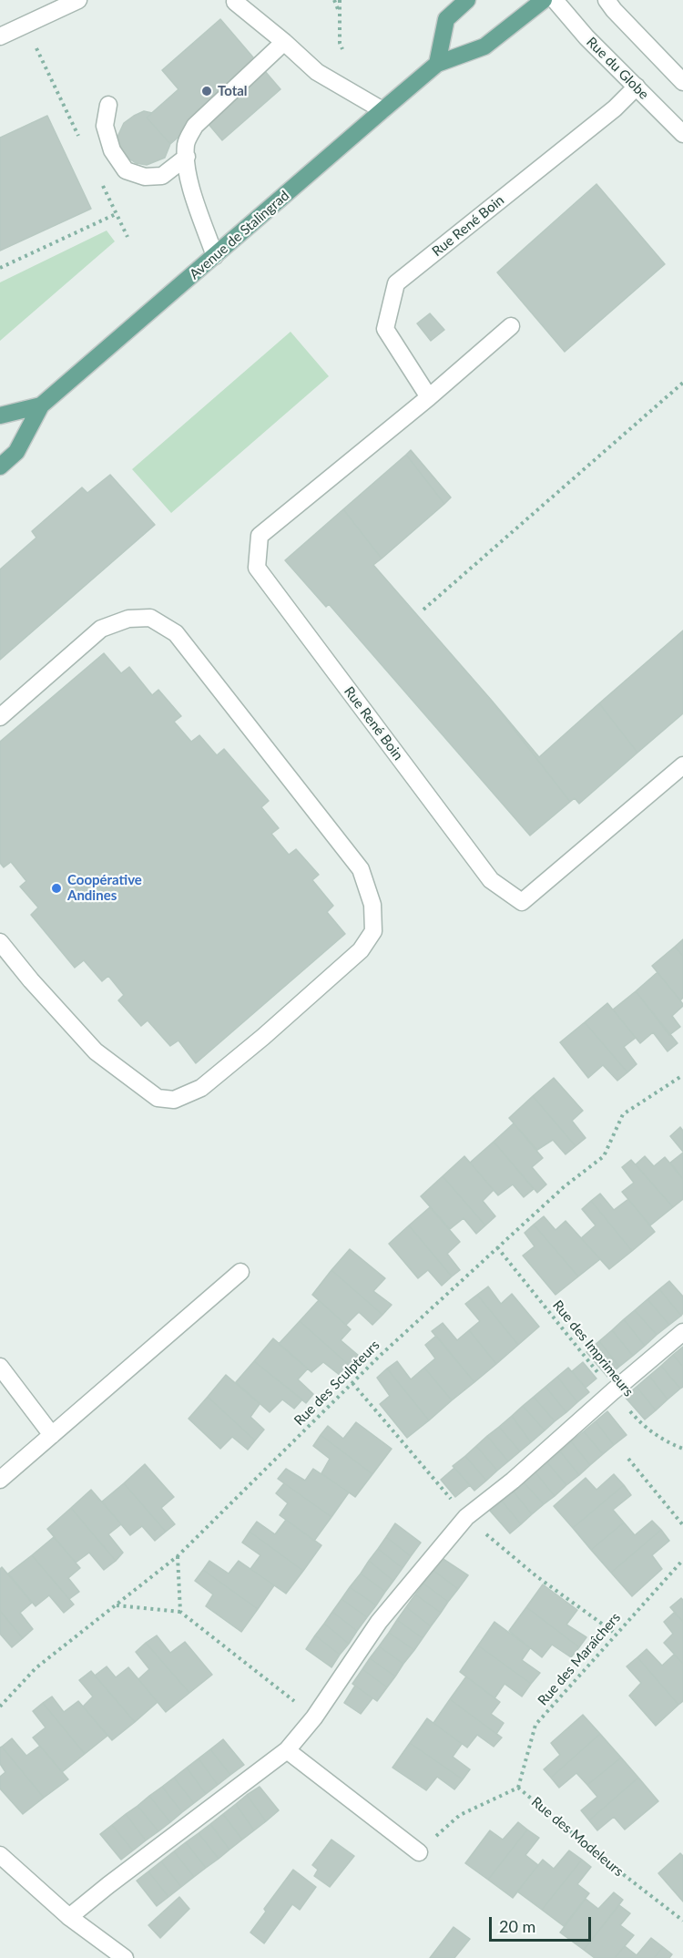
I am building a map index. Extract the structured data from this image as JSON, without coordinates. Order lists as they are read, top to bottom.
{
  "streets": {
    "main road": ["Avenue de Stalingrad"],
    "street": ["Rue du Globe", "Rue René Boin"],
    "path": [
      "Rue des Imprimeurs",
      "Rue des Sculpteurs",
      "Rue des Maraîchers",
      "Rue des Modeleurs"
    ]
  },
  "crossings": [
    ["Rue du Globe", "Rue René Boin"],
    ["Rue des Imprimeurs", "Rue des Sculpteurs"],
    ["Rue des Maraîchers", "Rue des Modeleurs"]
  ],
  "places": ["Total", "Coopérative Andines"],
  "scale_bar": "20 m"
}
